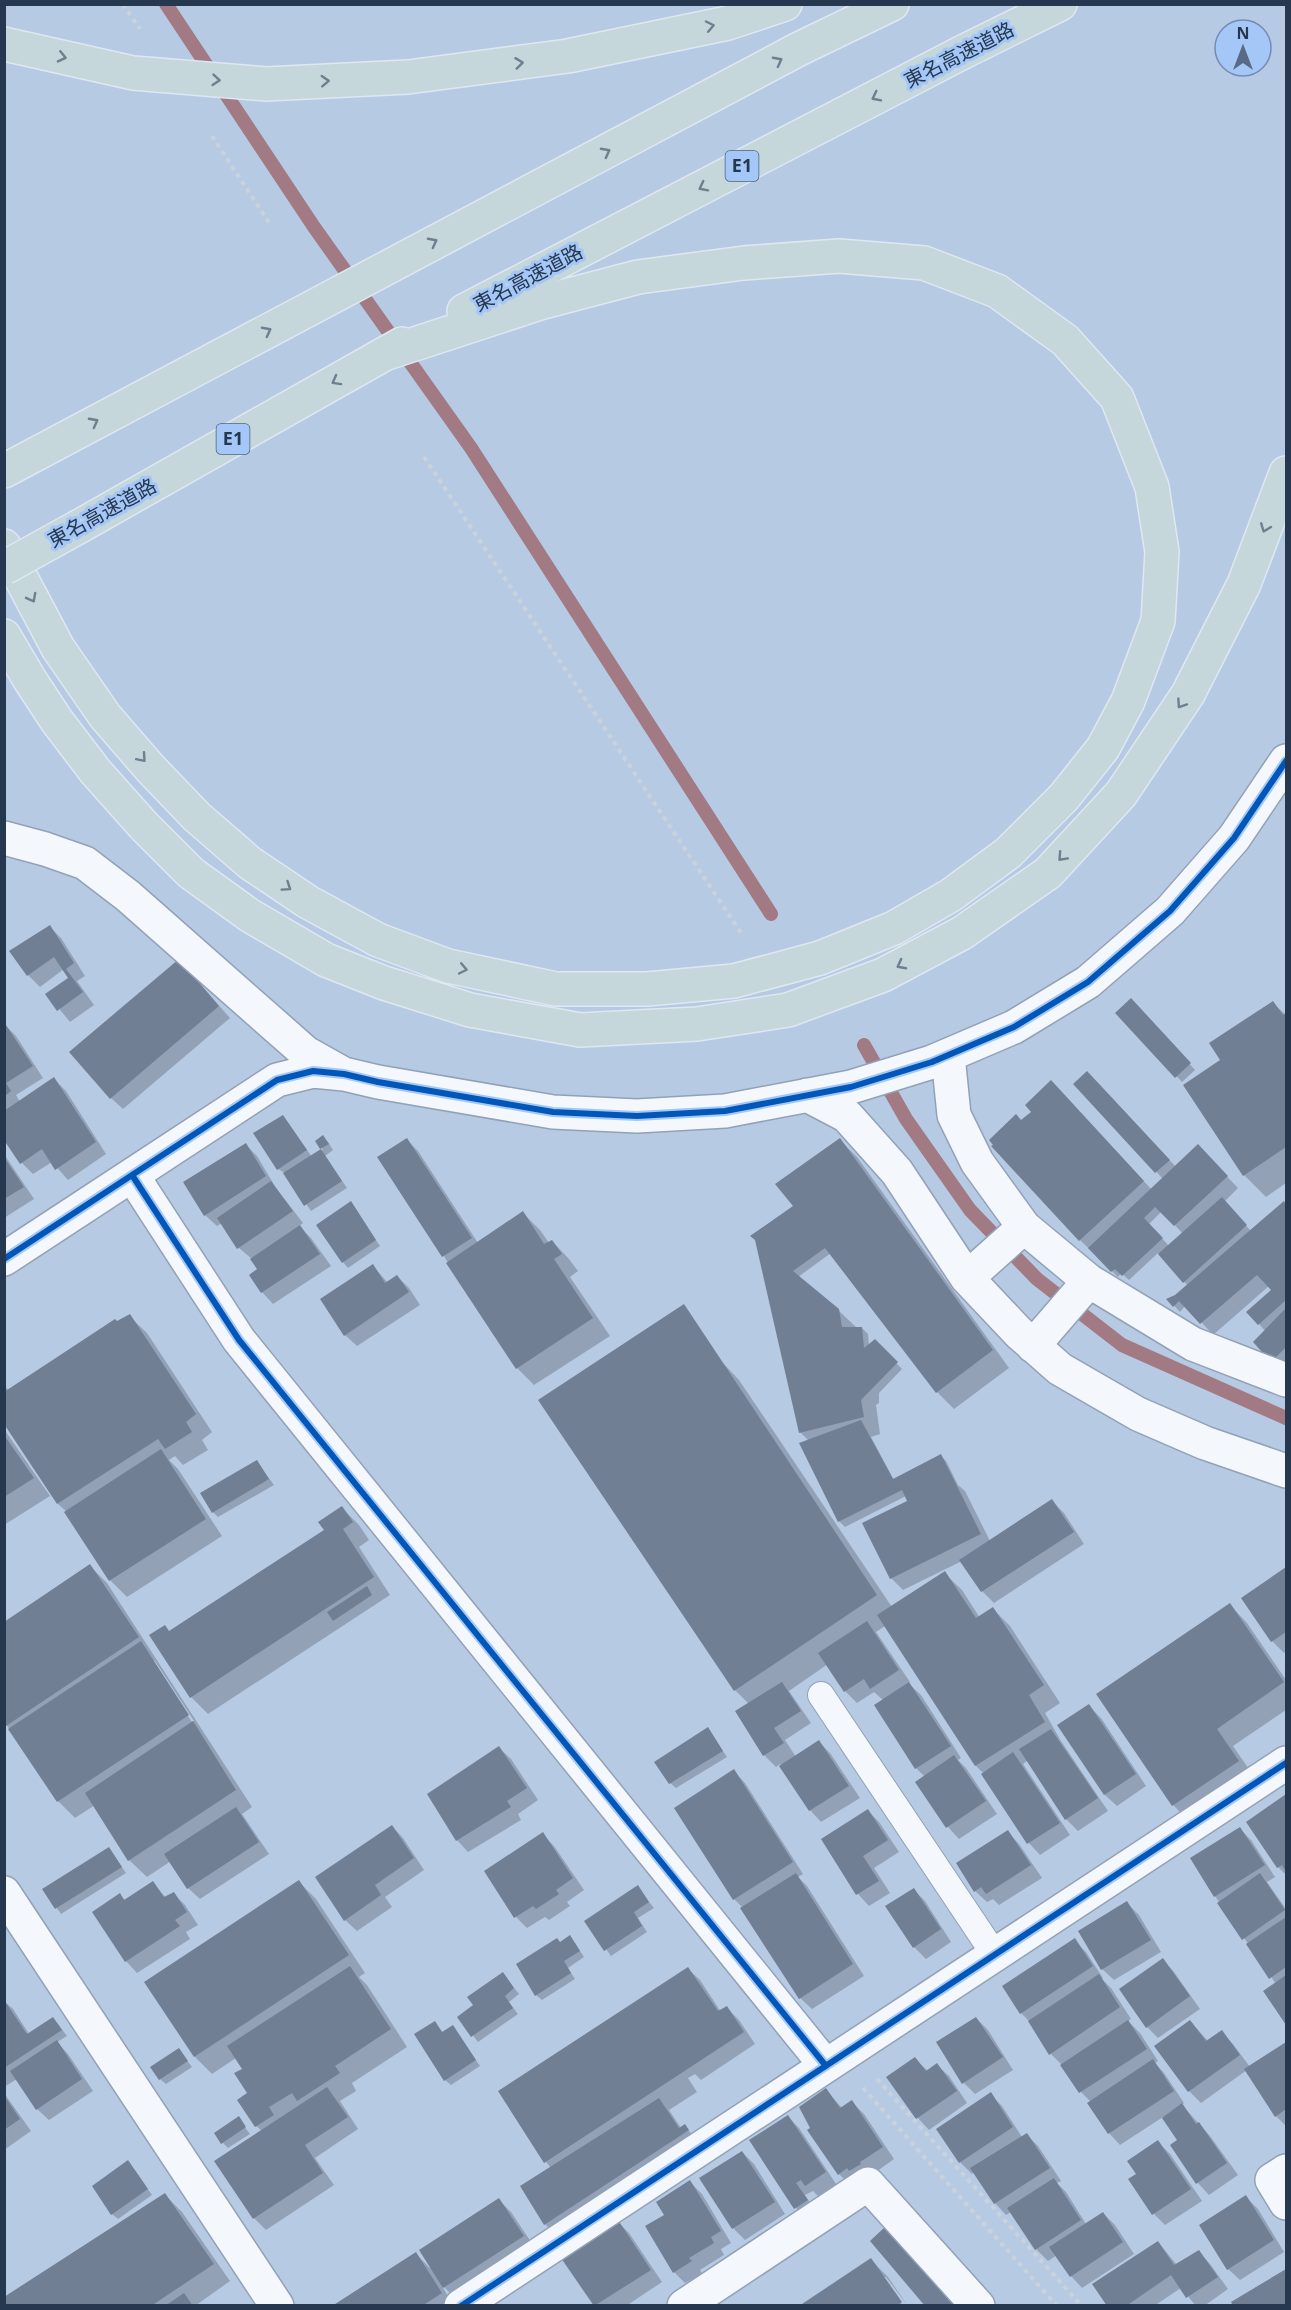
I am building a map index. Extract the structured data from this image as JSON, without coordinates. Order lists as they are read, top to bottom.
{
  "streets": {
    "highway": ["東名高速道路", "E1"]
  },
  "north": "top"
}
